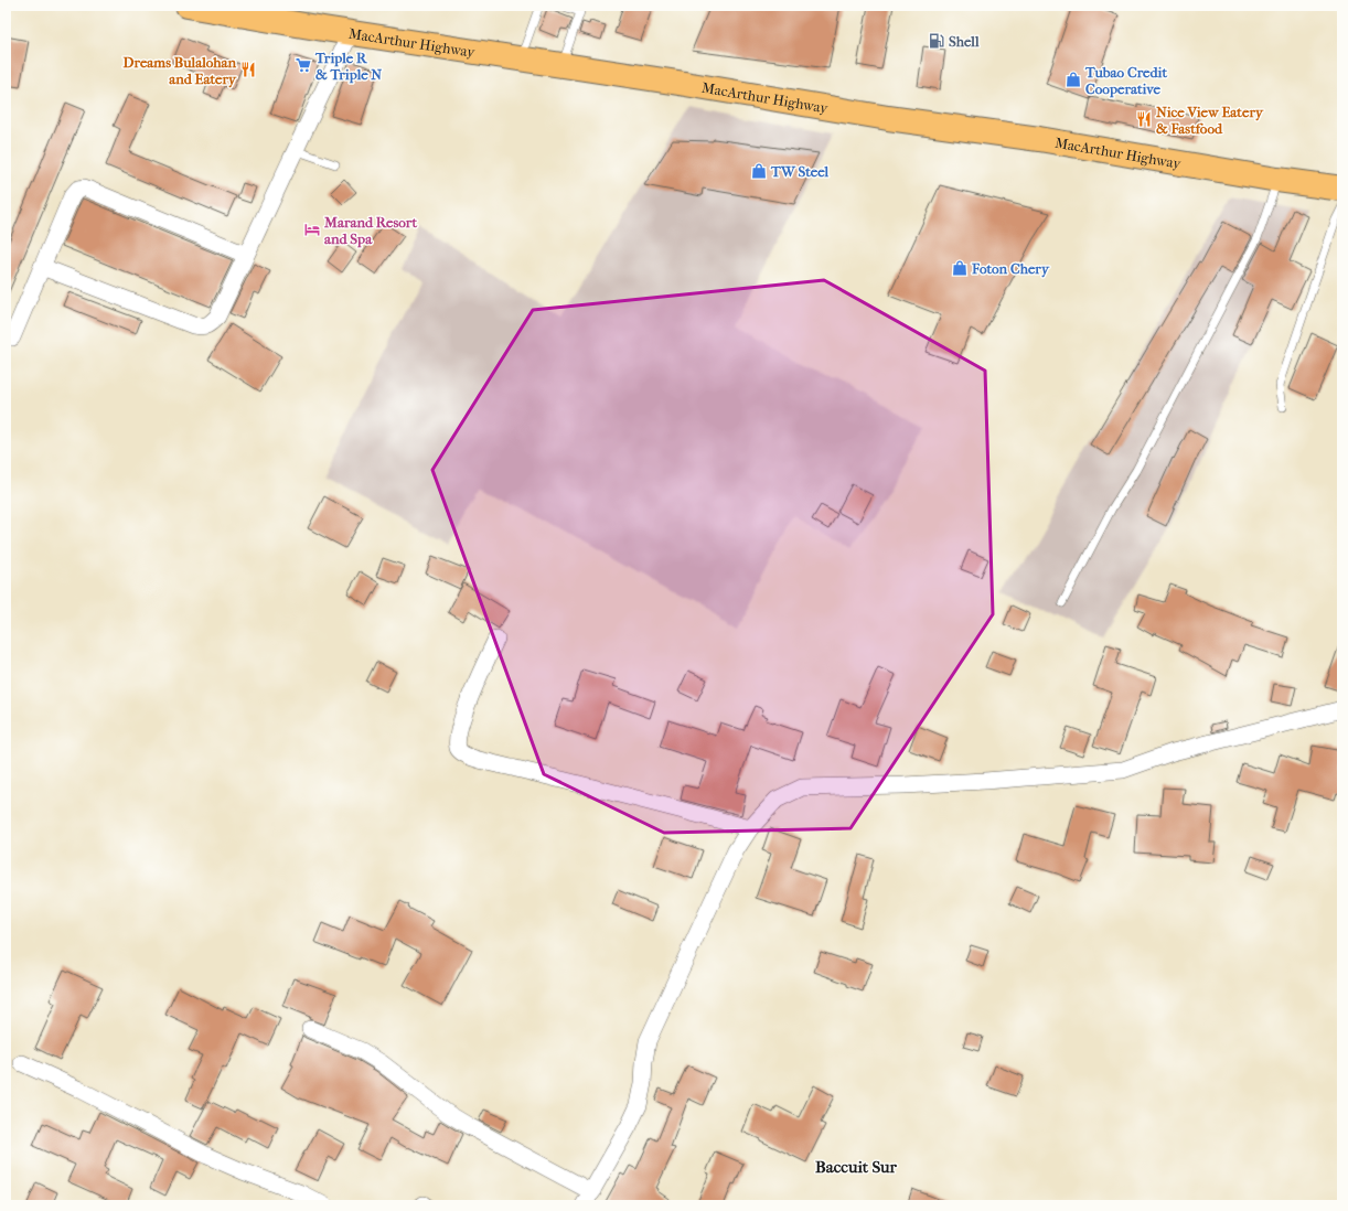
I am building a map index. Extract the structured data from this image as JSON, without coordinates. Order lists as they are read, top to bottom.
{
  "streets": {
    "highway": ["MacArthur Highway"]
  },
  "districts": ["Baccuit Sur"],
  "places": {
    "fuel station": ["Shell"],
    "supermarket": ["Triple R & Triple N"],
    "restaurant": ["Dreams Bulalohan and Eatery", "Nice View Eatery & Fastfood"],
    "shop": ["Tubao Credit Cooperative", "TW Steel", "Foton Chery"],
    "hotel": ["Marand Resort and Spa"]
  }
}
